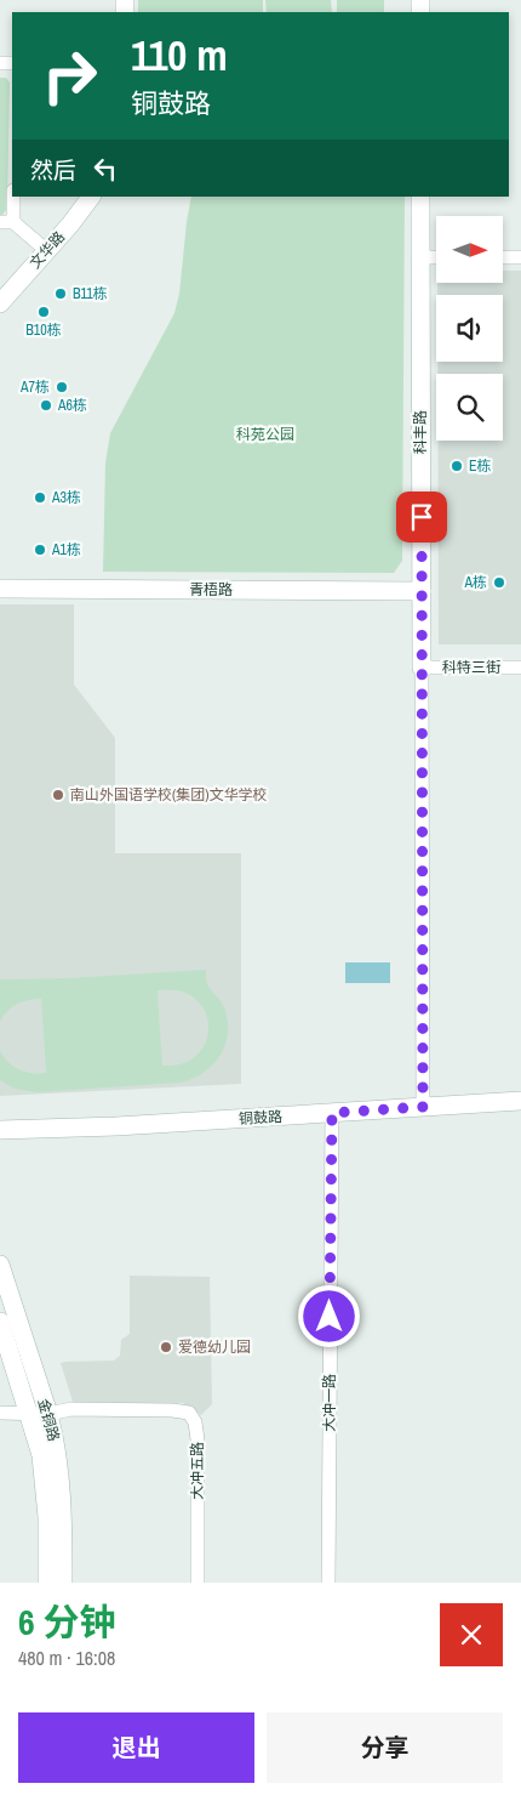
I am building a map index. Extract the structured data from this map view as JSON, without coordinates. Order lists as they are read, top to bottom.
{
  "streets": {
    "street": [
      "文华路",
      "科丰路",
      "青梧路",
      "科特三街",
      "铜鼓路",
      "大冲一路",
      "金铜路",
      "大冲五路"
    ]
  },
  "crossings": [
    ["科丰路", "青梧路"],
    ["科丰路", "科特三街"],
    ["铜鼓路", "大冲一路"],
    ["金铜路", "大冲五路"]
  ],
  "parks": ["科苑公园"],
  "places": [
    "B11栋",
    "B10栋",
    "A7栋",
    "A6栋",
    "E栋",
    "A3栋",
    "A1栋",
    "A栋",
    "南山外国语学校(集团)文华学校",
    "爱德幼儿园"
  ],
  "north": "right",
  "page": {
    "turn": ["110 m", "铜鼓路"],
    "then": "然后",
    "heading": ["6 分钟", "480 m · 16:08"],
    "buttons": ["退出", "分享"]
  }
}
